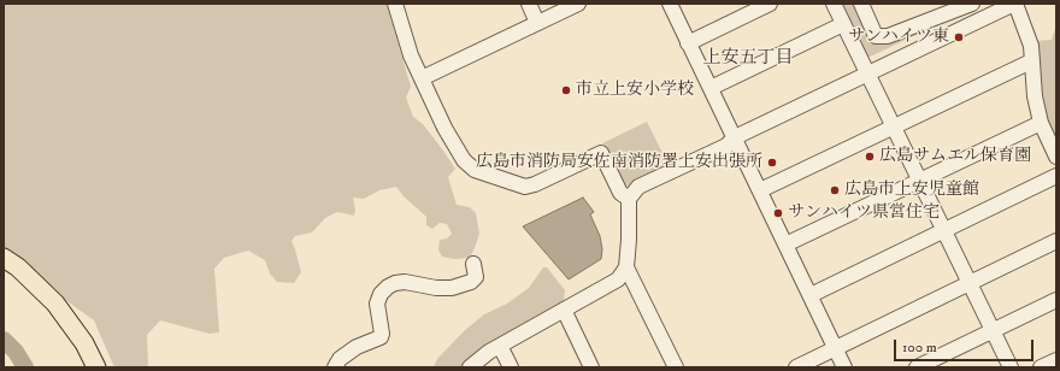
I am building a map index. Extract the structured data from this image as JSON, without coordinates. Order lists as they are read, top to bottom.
{
  "districts": ["上安五丁目"],
  "places": [
    "サンハイツ東",
    "市立上安小学校",
    "広島サムエル保育園",
    "広島市消防局安佐南消防署上安出張所",
    "広島市上安児童館",
    "サンハイツ県営住宅"
  ],
  "scale_bar": "100 m"
}
